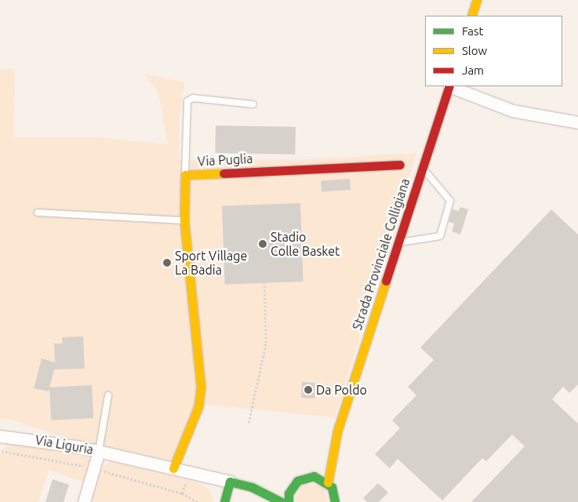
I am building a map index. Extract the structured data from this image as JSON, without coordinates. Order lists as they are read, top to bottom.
{
  "streets": {
    "street": ["Via Puglia", "Strada Provinciale Colligiana", "Via Liguria"]
  },
  "places": ["Stadio Colle Basket", "Sport Village La Badia", "Da Poldo"],
  "legend": ["Fast", "Slow", "Jam"]
}
